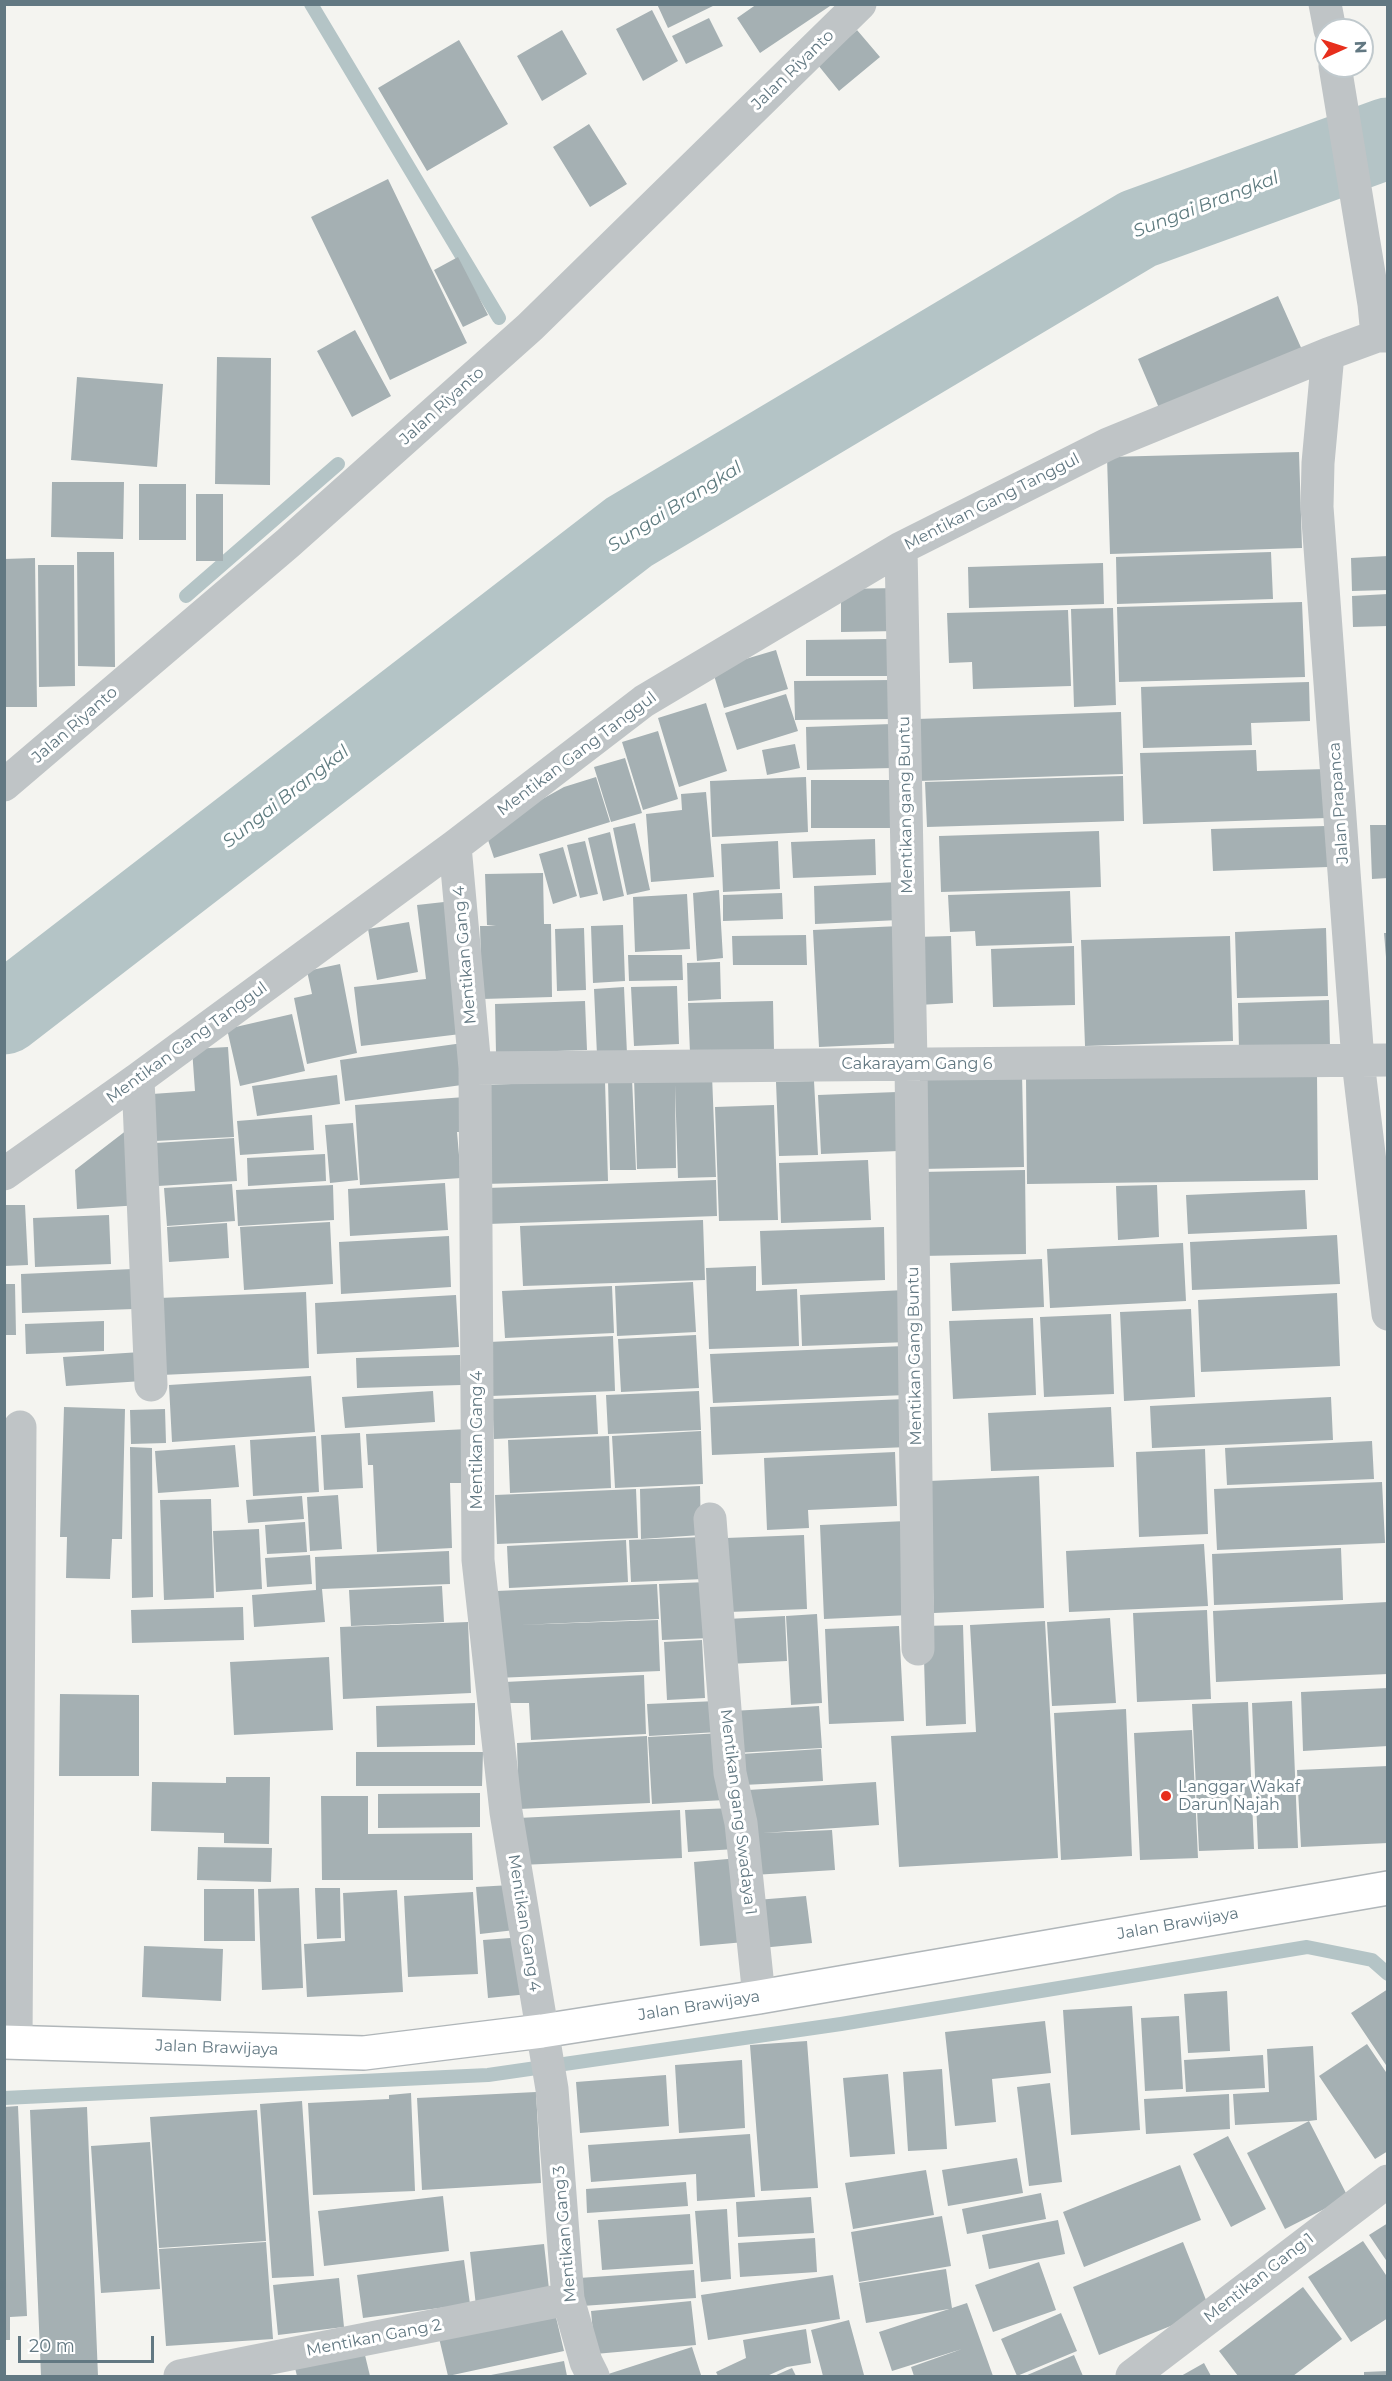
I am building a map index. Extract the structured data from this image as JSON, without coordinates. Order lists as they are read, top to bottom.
{
  "streets": {
    "main road": ["Jalan Brawijaya"],
    "street": [
      "Jalan Riyanto",
      "Mentikan Gang Tanggul",
      "Jalan Prapanca",
      "Mentikan gang Buntu",
      "Mentikan Gang 4",
      "Cakarayam Gang 6",
      "Mentikan Gang Buntu",
      "Mentikan gang Swadaya 1",
      "Mentikan Gang 3",
      "Mentikan Gang 1",
      "Mentikan Gang 2"
    ]
  },
  "crossings": [
    ["Mentikan Gang Tanggul", "Jalan Prapanca"],
    ["Mentikan Gang Tanggul", "Mentikan gang Buntu"],
    ["Mentikan Gang Tanggul", "Mentikan Gang 4"],
    ["Jalan Prapanca", "Cakarayam Gang 6"],
    ["Mentikan gang Buntu", "Cakarayam Gang 6"],
    ["Mentikan gang Buntu", "Mentikan Gang Buntu"],
    ["Mentikan Gang 4", "Cakarayam Gang 6"],
    ["Mentikan Gang 4", "Jalan Brawijaya"],
    ["Mentikan Gang 4", "Mentikan Gang 3"],
    ["Cakarayam Gang 6", "Mentikan Gang Buntu"],
    ["Mentikan gang Swadaya 1", "Jalan Brawijaya"],
    ["Mentikan Gang 3", "Mentikan Gang 2"]
  ],
  "water": ["Sungai Brangkal"],
  "places": ["Langgar Wakaf Darun Najah"],
  "scale_bar": "20 m",
  "north": "right"
}
